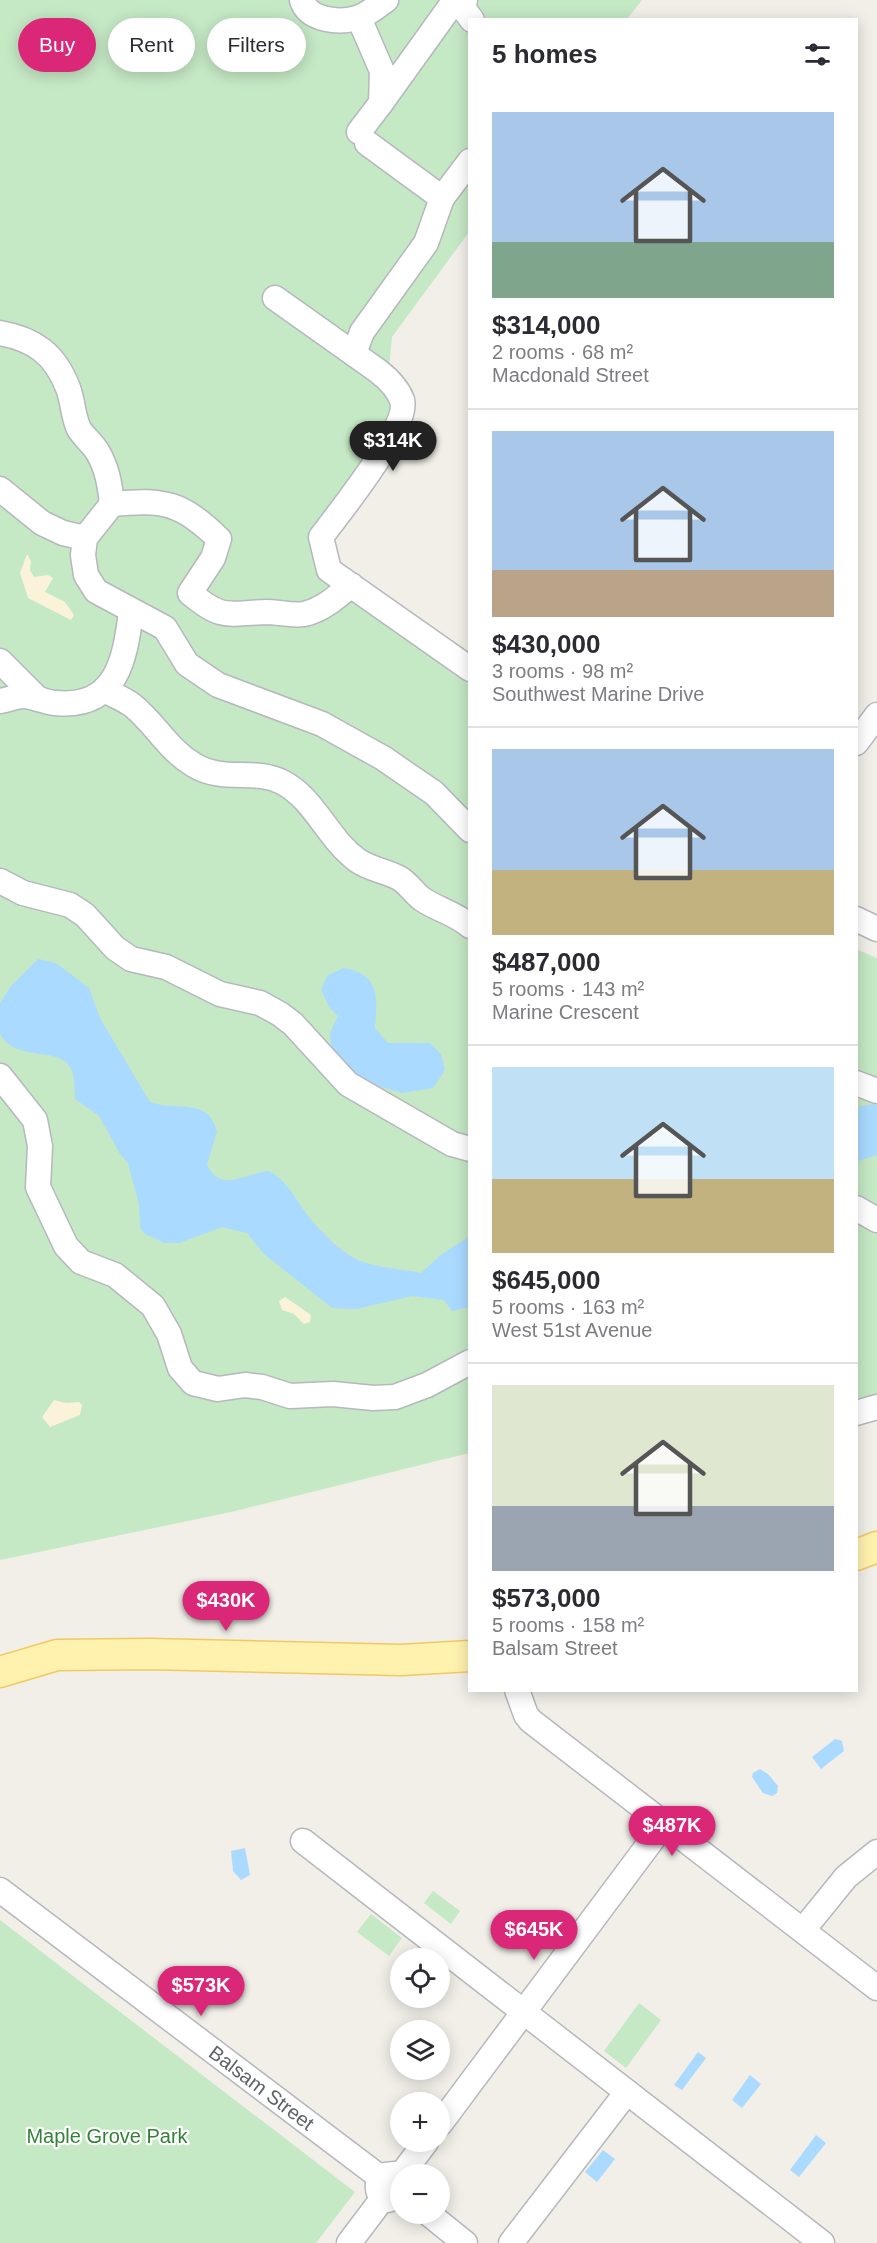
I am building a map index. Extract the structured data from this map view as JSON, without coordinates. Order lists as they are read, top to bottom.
{
  "streets": {
    "street": ["Balsam Street"]
  },
  "parks": ["Maple Grove Park"],
  "page": {
    "chip": ["Buy", "Rent", "Filters"],
    "heading": "5 homes",
    "list": [
      {
        "name": "$314,000",
        "note": "2 rooms · 68 m² · Macdonald Street"
      },
      {
        "name": "$430,000",
        "note": "3 rooms · 98 m² · Southwest Marine Drive"
      },
      {
        "name": "$487,000",
        "note": "5 rooms · 143 m² · Marine Crescent"
      },
      {
        "name": "$645,000",
        "note": "5 rooms · 163 m² · West 51st Avenue"
      },
      {
        "name": "$573,000",
        "note": "5 rooms · 158 m² · Balsam Street"
      }
    ],
    "price": [
      "$314K",
      "$430K",
      "$487K",
      "$645K",
      "$573K"
    ],
    "map_buttons": ["+", "−"]
  }
}
